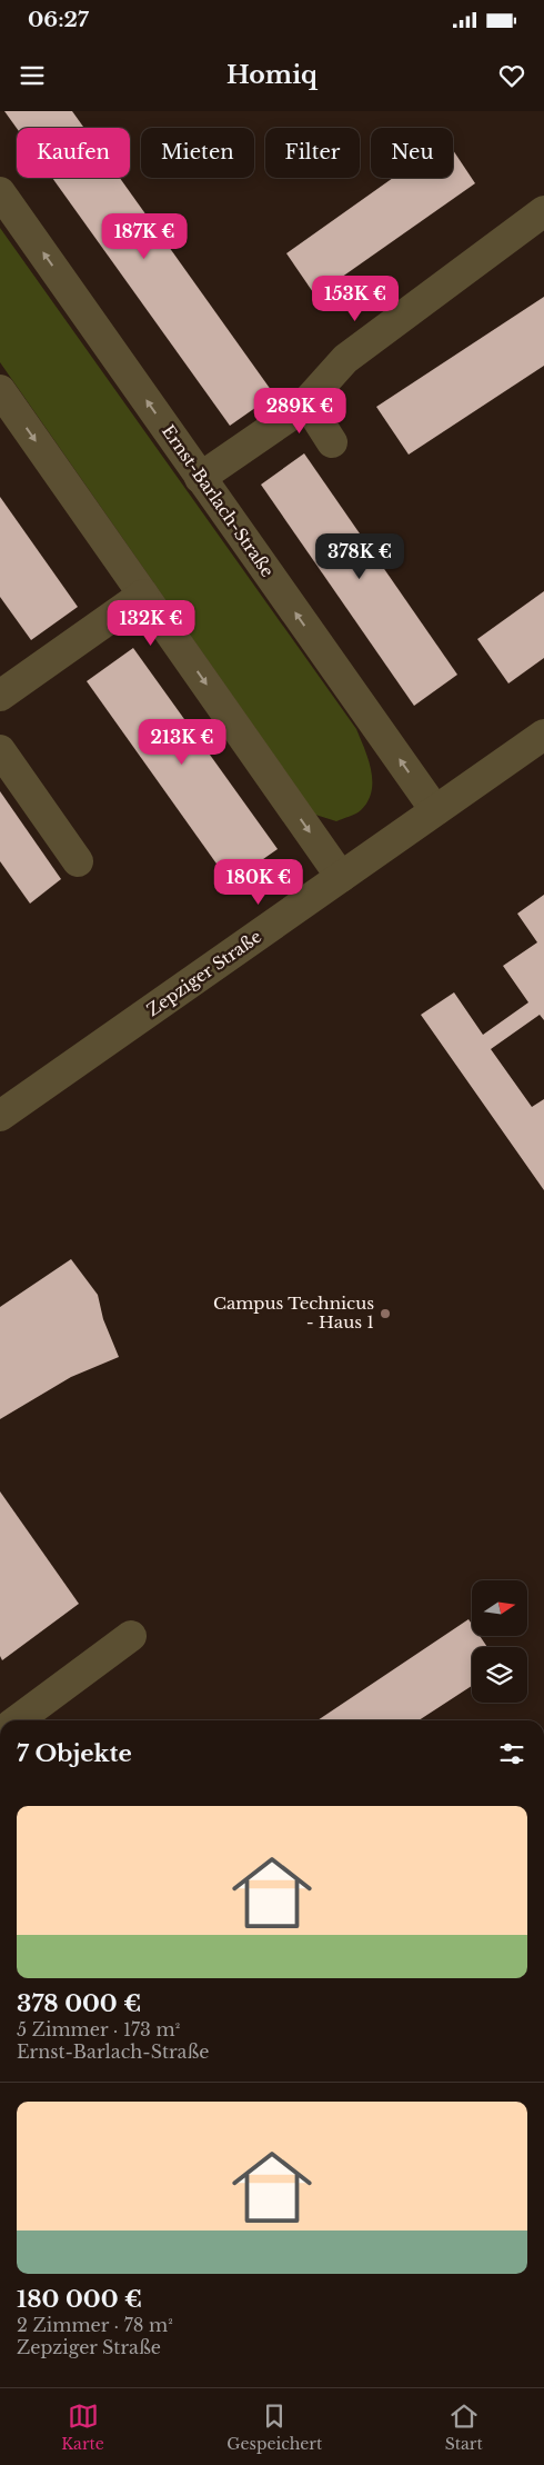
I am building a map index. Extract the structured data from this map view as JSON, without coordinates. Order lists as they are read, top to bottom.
{
  "streets": {
    "street": ["Ernst-Barlach-Straße", "Zepziger Straße"]
  },
  "crossings": [
    ["Ernst-Barlach-Straße", "Zepziger Straße"]
  ],
  "places": ["Campus Technicus - Haus 1"],
  "north": "right",
  "page": {
    "status": "06:27",
    "header": "Homiq",
    "chip": [
      "Kaufen",
      "Mieten",
      "Filter",
      "Neu"
    ],
    "price": [
      "187K €",
      "153K €",
      "289K €",
      "378K €",
      "132K €",
      "213K €",
      "180K €"
    ],
    "heading": "7 Objekte",
    "list": [
      {
        "name": "378 000 €",
        "note": "5 Zimmer · 173 m² · Ernst-Barlach-Straße"
      },
      {
        "name": "180 000 €",
        "note": "2 Zimmer · 78 m² · Zepziger Straße"
      }
    ],
    "tabs": ["Karte", "Gespeichert", "Start"]
  }
}
